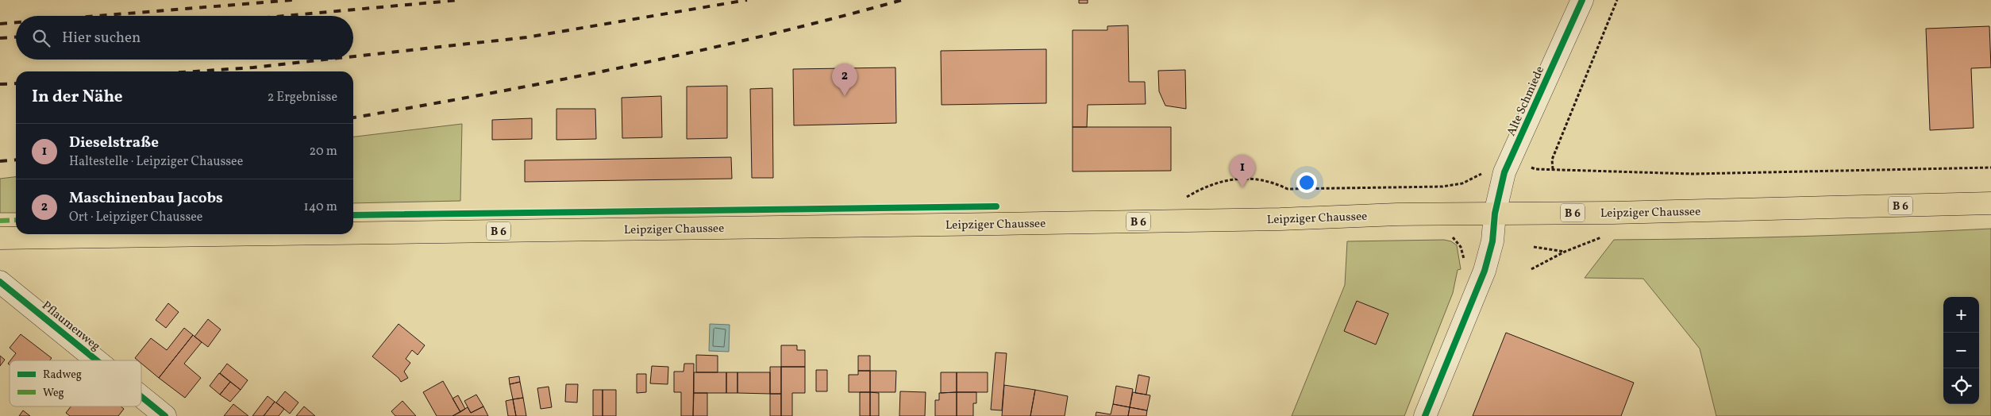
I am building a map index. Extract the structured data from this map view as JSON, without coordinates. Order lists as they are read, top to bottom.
{
  "streets": {
    "main road": ["B 6", "Leipziger Chaussee"],
    "street": ["Alte Schmiede", "Pflaumenweg"]
  },
  "crossings": [
    ["Alte Schmiede", "Leipziger Chaussee"]
  ],
  "legend": ["Radweg", "Weg"],
  "page": {
    "search": "Hier suchen",
    "pins": ["2", "1"],
    "heading": ["In der Nähe", "2 Ergebnisse"],
    "list": [
      {
        "mark": "1",
        "name": "Dieselstraße",
        "note": "Haltestelle · Leipziger Chaussee",
        "value": "20 m"
      },
      {
        "mark": "2",
        "name": "Maschinenbau Jacobs",
        "note": "Ort · Leipziger Chaussee",
        "value": "140 m"
      }
    ],
    "map_buttons": ["+", "−"]
  }
}
